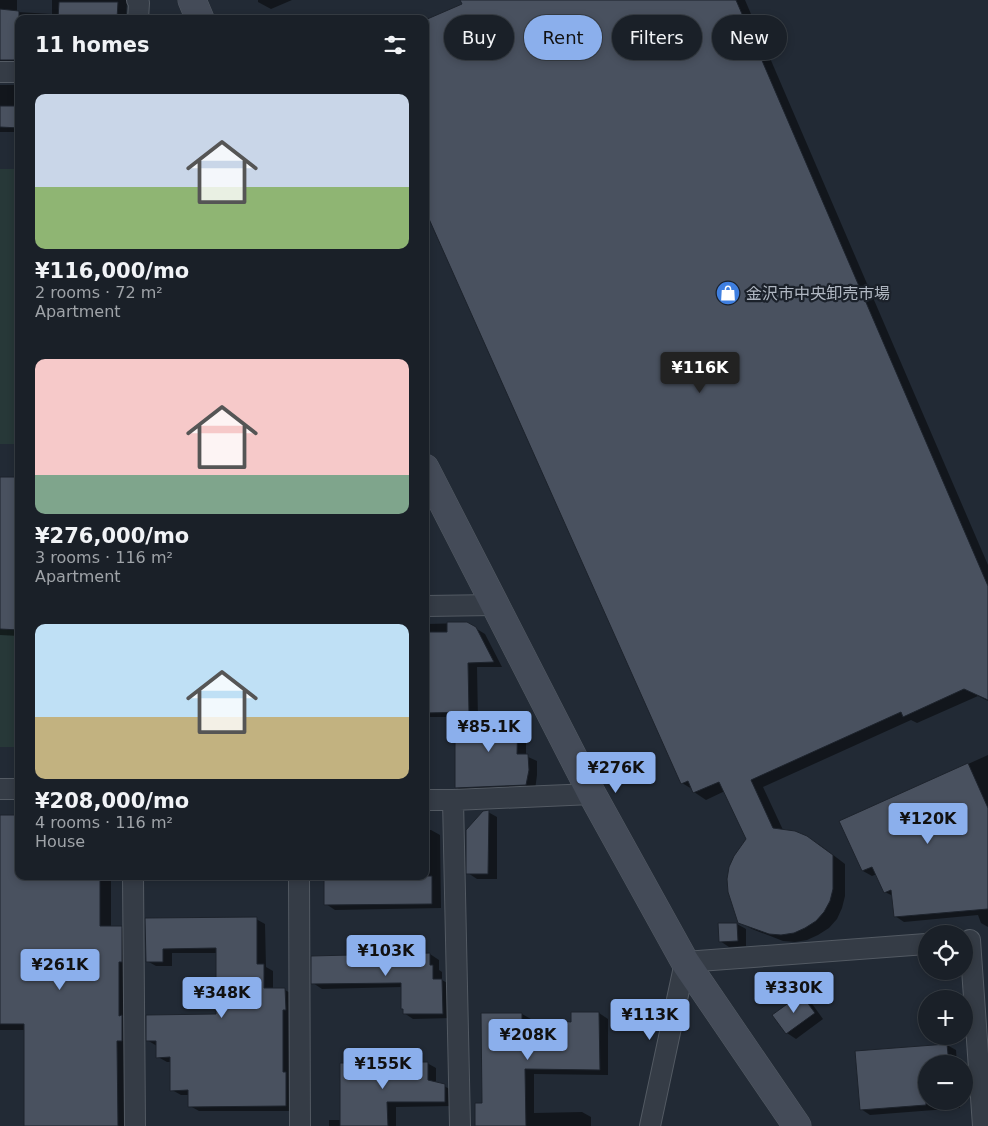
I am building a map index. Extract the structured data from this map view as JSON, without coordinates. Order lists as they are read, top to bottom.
{
  "places": {
    "shop": ["金沢市中央卸売市場"]
  },
  "page": {
    "chip": [
      "Buy",
      "Rent",
      "Filters",
      "New"
    ],
    "heading": "11 homes",
    "list": [
      {
        "name": "¥116,000/mo",
        "note": "2 rooms · 72 m² · Apartment"
      },
      {
        "name": "¥276,000/mo",
        "note": "3 rooms · 116 m² · Apartment"
      },
      {
        "name": "¥208,000/mo",
        "note": "4 rooms · 116 m² · House"
      }
    ],
    "price": [
      "¥116K",
      "¥85.1K",
      "¥276K",
      "¥120K",
      "¥103K",
      "¥261K",
      "¥330K",
      "¥348K",
      "¥113K",
      "¥208K",
      "¥155K"
    ],
    "map_buttons": ["+", "−"]
  }
}
